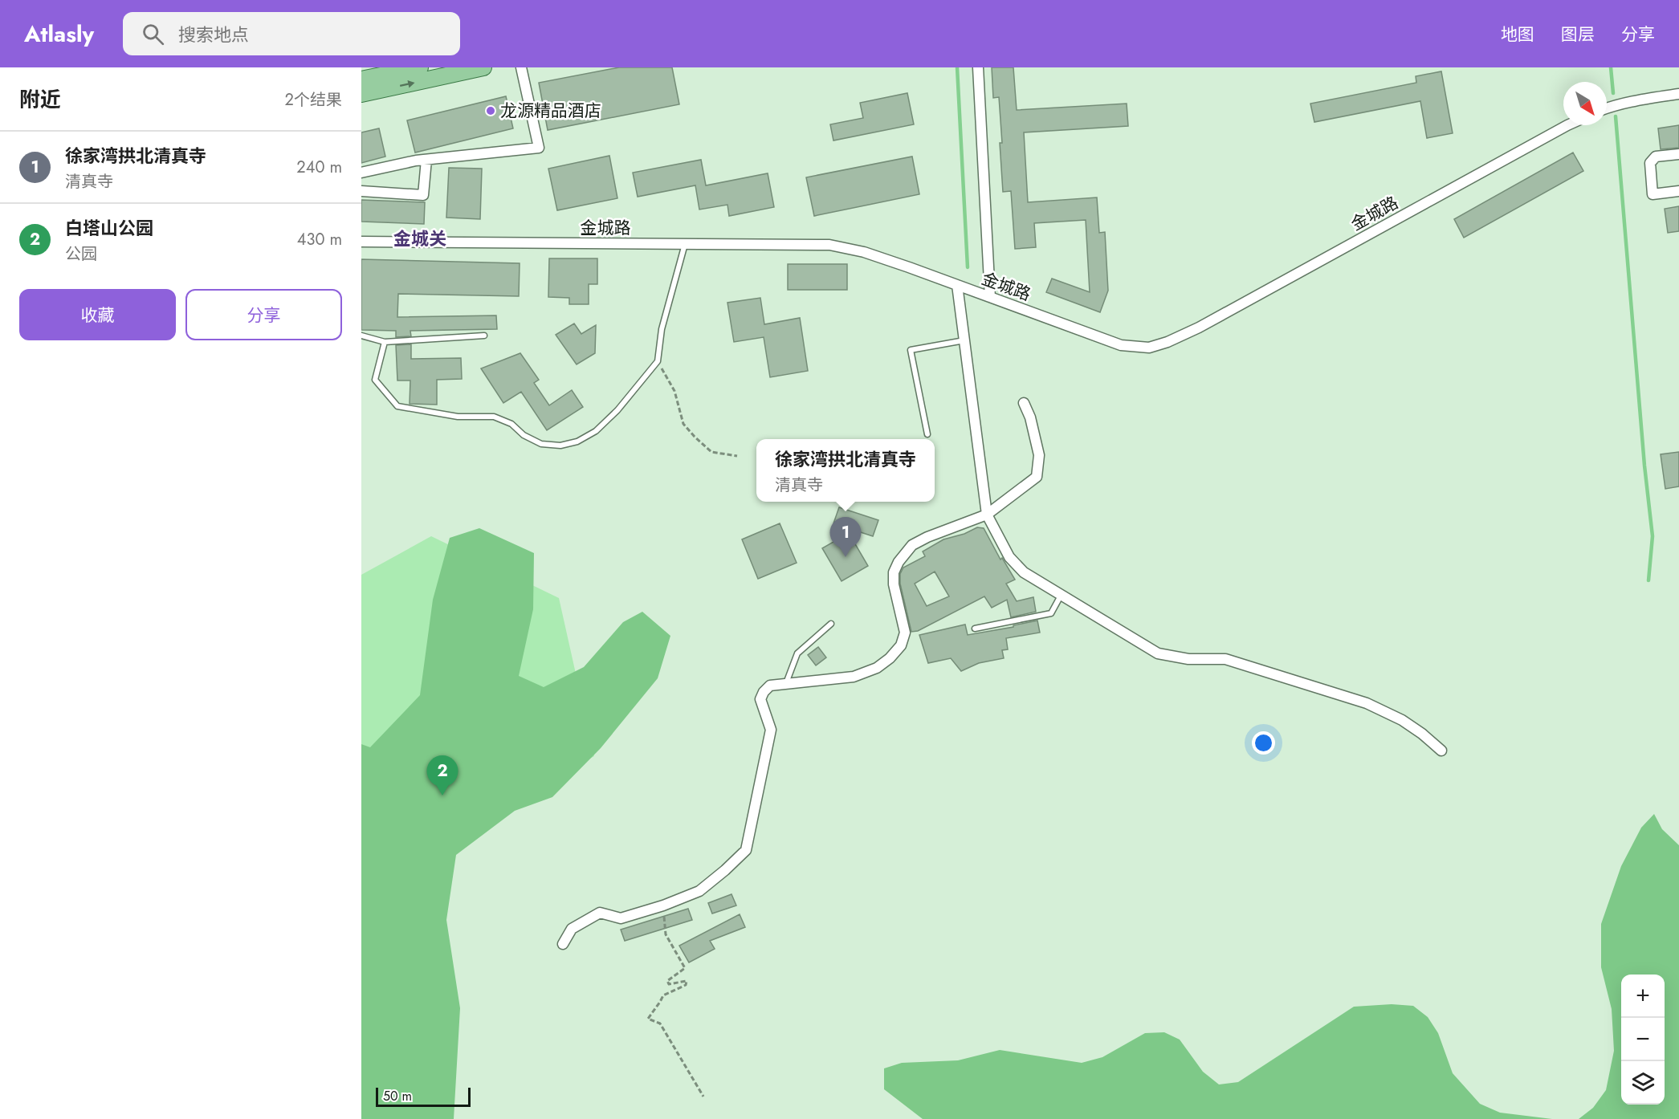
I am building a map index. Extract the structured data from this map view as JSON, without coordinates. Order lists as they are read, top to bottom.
{
  "streets": {
    "street": ["金城路"]
  },
  "districts": ["金城关"],
  "places": ["龙源精品酒店"],
  "scale_bar": "50 m",
  "north": "bottom right",
  "page": {
    "header": "Atlasly",
    "search": "搜索地点",
    "nav": ["地图", "图层", "分享"],
    "heading": ["附近", "2个结果"],
    "list": [
      {
        "mark": "1",
        "name": "徐家湾拱北清真寺",
        "note": "清真寺",
        "value": "240 m"
      },
      {
        "mark": "2",
        "name": "白塔山公园",
        "note": "公园",
        "value": "430 m"
      }
    ],
    "buttons": ["收藏", "分享"],
    "popup": ["徐家湾拱北清真寺", "清真寺"],
    "pins": ["1", "2"],
    "map_buttons": ["+", "−"],
    "scale": "50 m"
  }
}
